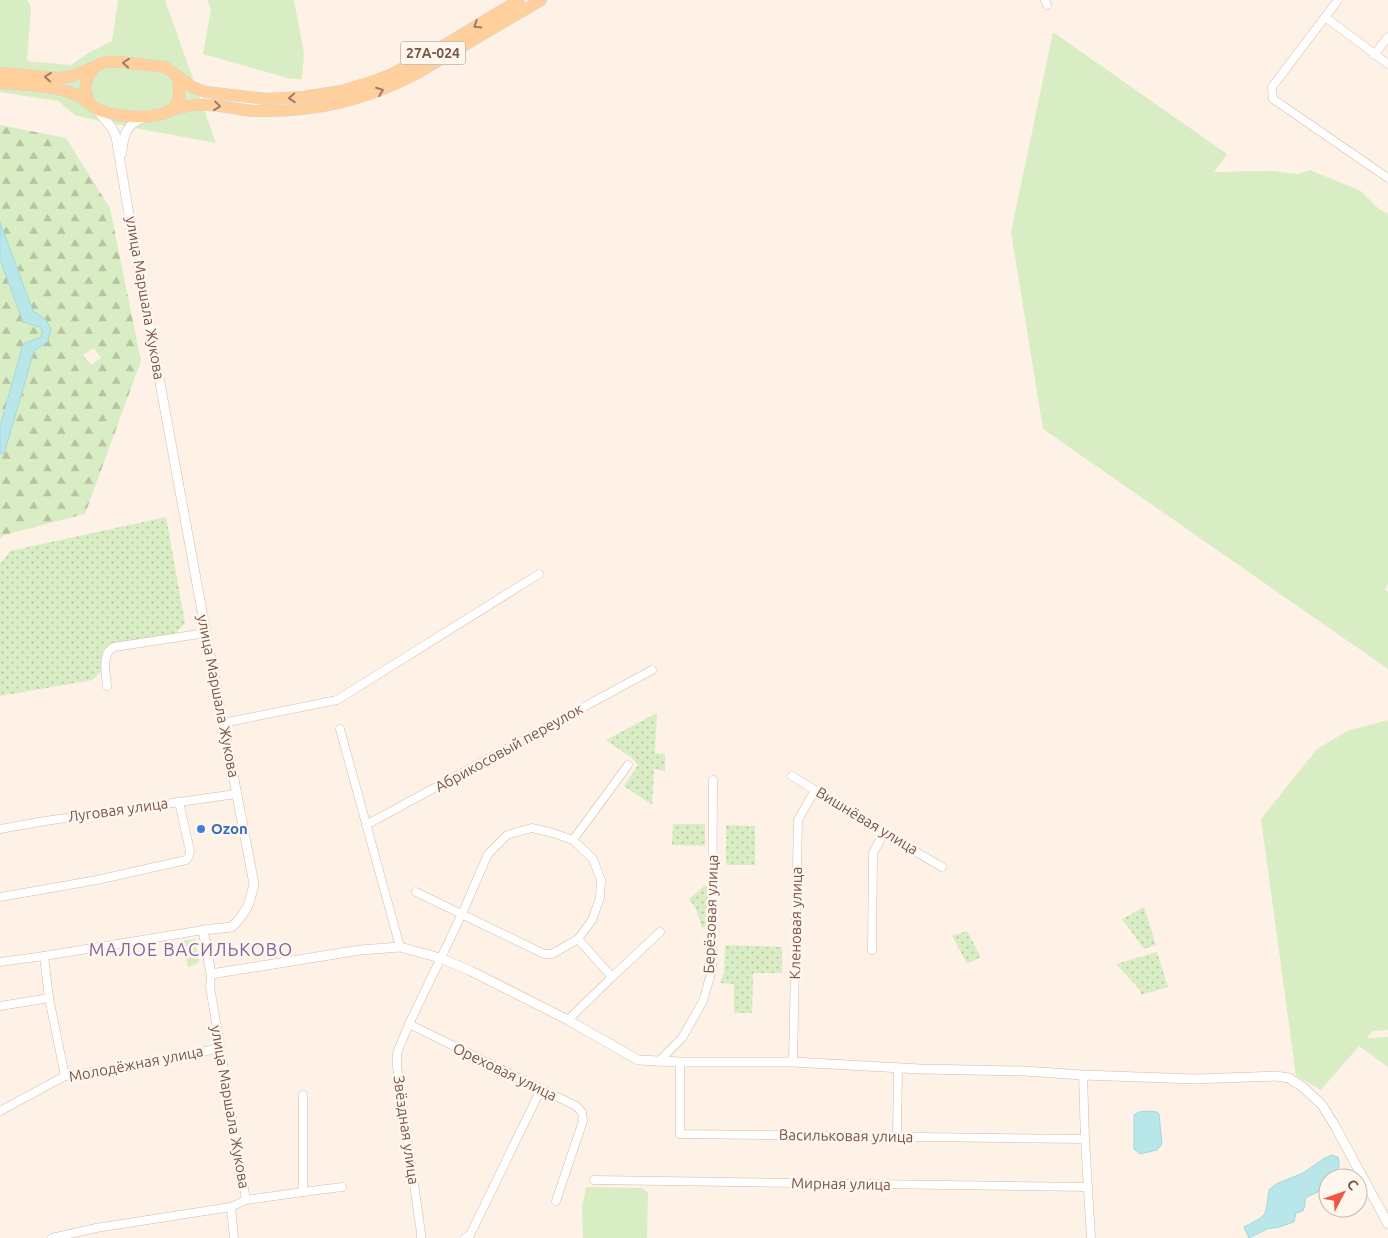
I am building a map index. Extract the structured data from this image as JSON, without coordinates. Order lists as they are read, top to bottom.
{
  "streets": {
    "main road": ["27А-024"],
    "street": [
      "улица Маршала Жукова",
      "Абрикосовый переулок",
      "Луговая улица",
      "Вишнёвая улица",
      "Берёзовая улица",
      "Кленовая улица",
      "Молодёжная улица",
      "Ореховая улица",
      "Звёздная улица",
      "Васильковая улица",
      "Мирная улица"
    ]
  },
  "crossings": [
    ["27А-024", "улица Маршала Жукова"],
    ["улица Маршала Жукова", "Луговая улица"],
    ["улица Маршала Жукова", "Молодёжная улица"],
    ["Вишнёвая улица", "Кленовая улица"],
    ["Ореховая улица", "Звёздная улица"]
  ],
  "districts": ["МАЛОЕ ВАСИЛЬКОВО"],
  "places": ["Ozon"],
  "north": "top right"
}
